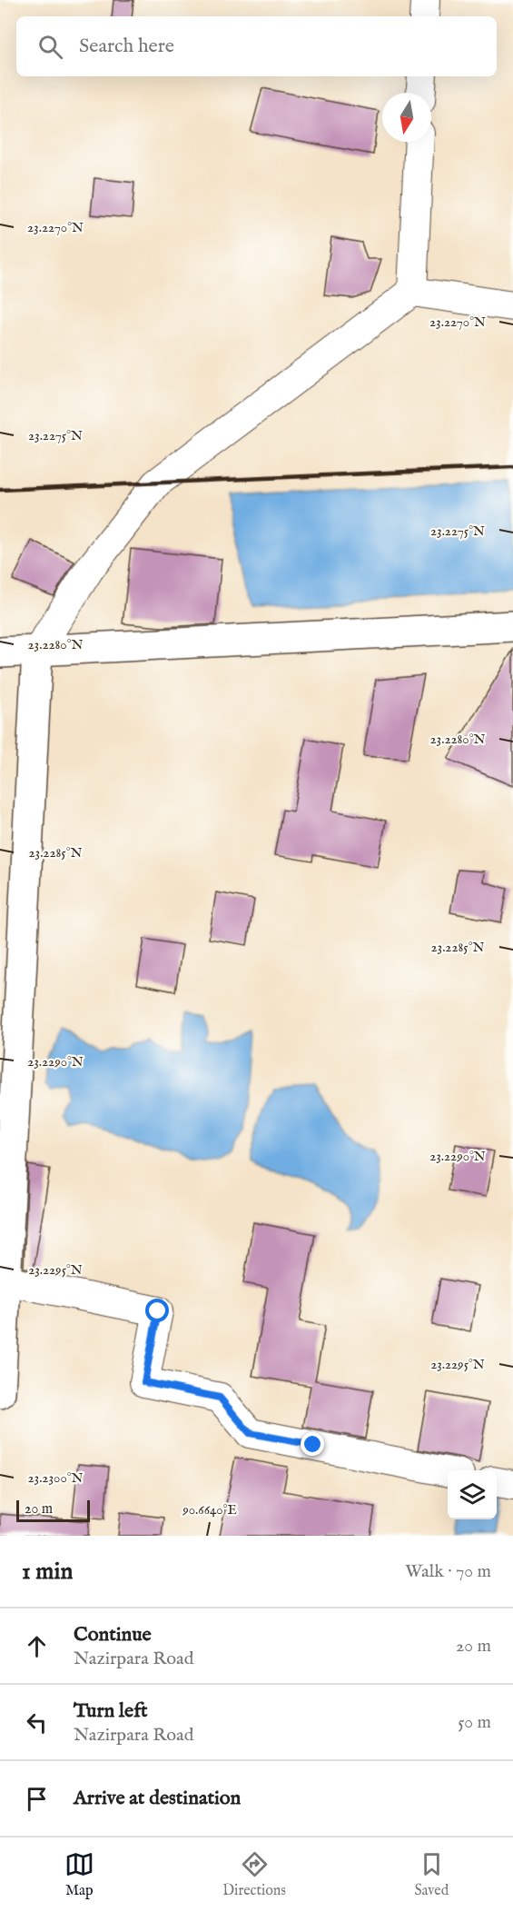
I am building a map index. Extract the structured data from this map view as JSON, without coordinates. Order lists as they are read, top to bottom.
{
  "scale_bar": "20 m",
  "north": "bottom",
  "page": {
    "search": "Search here",
    "scale": "20 m",
    "heading": ["1 min", "Walk · 70 m"],
    "list": [
      ["Continue", "Nazirpara Road", "20 m"],
      ["Turn left", "Nazirpara Road", "50 m"],
      "Arrive at destination"
    ],
    "nav": ["Map", "Directions", "Saved"]
  },
  "coordinates": [
    "23.2270°N",
    "23.2275°N",
    "23.2280°N",
    "23.2285°N",
    "23.2290°N",
    "23.2295°N",
    "23.2300°N",
    "90.6640°E"
  ]
}
